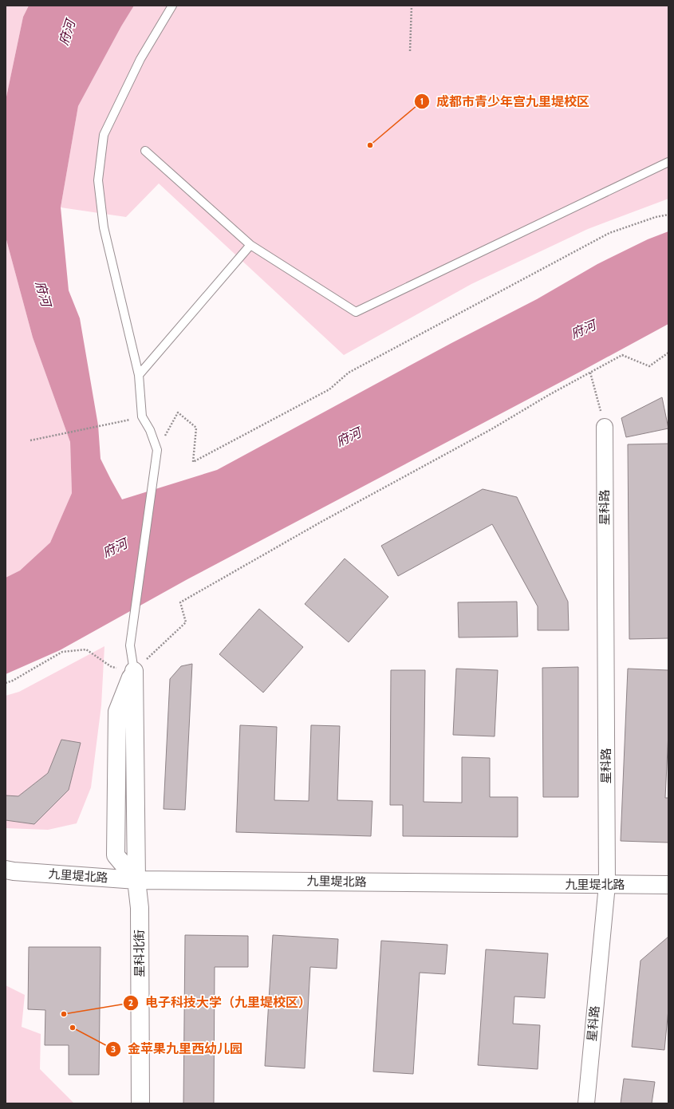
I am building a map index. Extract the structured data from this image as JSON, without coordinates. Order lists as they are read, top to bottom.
{
  "streets": {
    "street": ["星科路", "九里堤北路", "星科北街"]
  },
  "crossings": [
    ["星科路", "九里堤北路"],
    ["九里堤北路", "星科北街"]
  ],
  "water": ["府河"],
  "places": ["成都市青少年宫九里堤校区", "电子科技大学（九里堤校区）", "金苹果九里西幼儿园"]
}
